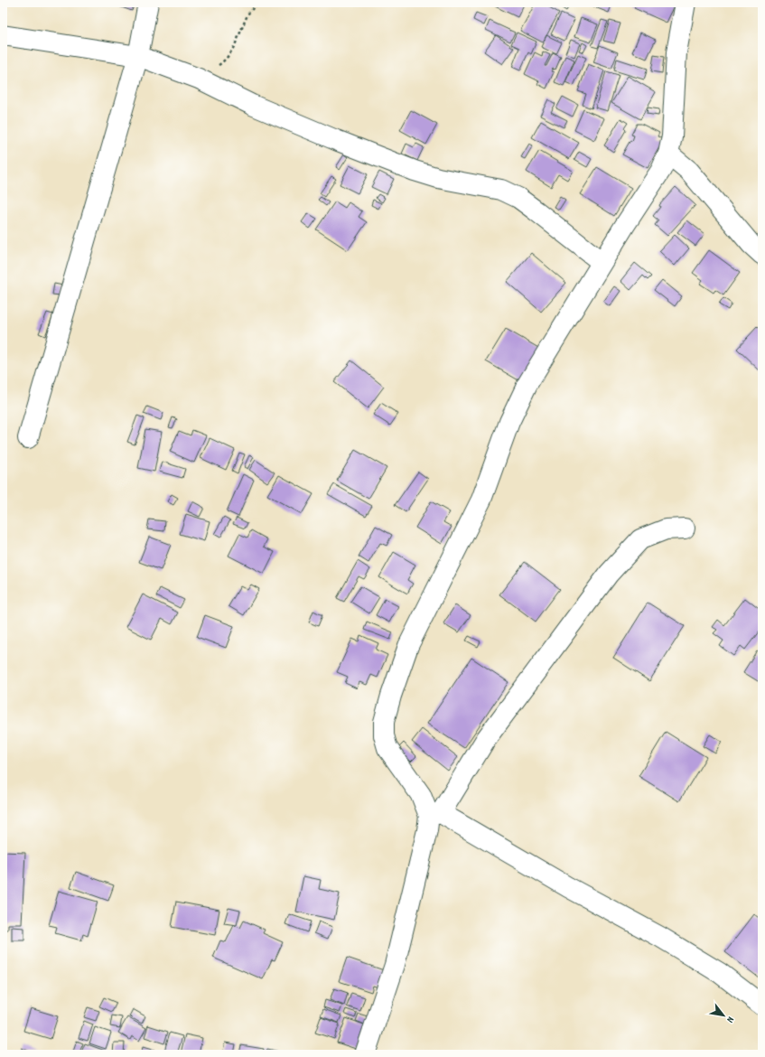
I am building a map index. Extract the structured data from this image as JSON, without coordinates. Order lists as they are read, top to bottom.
{
  "north": "bottom right"
}
